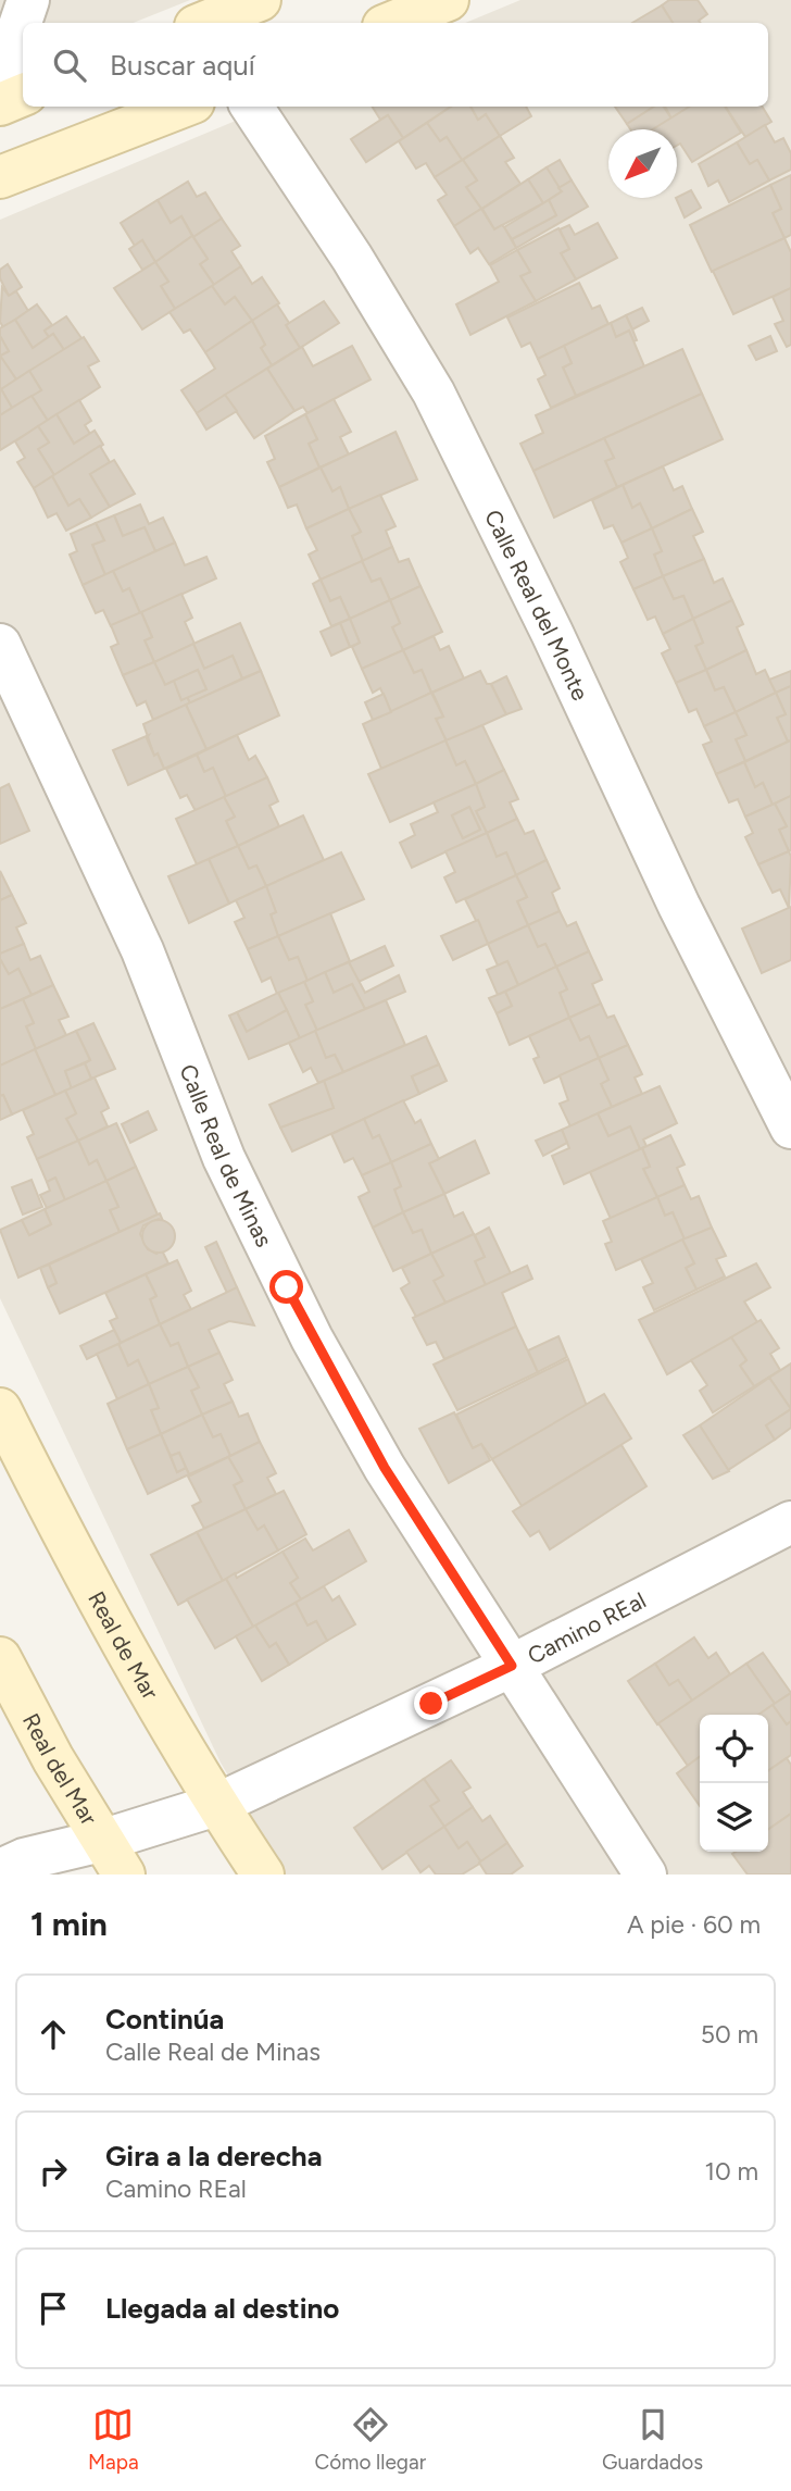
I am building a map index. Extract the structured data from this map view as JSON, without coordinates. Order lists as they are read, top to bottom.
{
  "streets": {
    "street": [
      "Calle Real del Monte",
      "Calle Real de Minas",
      "Camino REal",
      "Real de Mar",
      "Real del Mar"
    ]
  },
  "crossings": [
    ["Calle Real de Minas", "Camino REal"],
    ["Camino REal", "Real de Mar"],
    ["Camino REal", "Real del Mar"]
  ],
  "north": "bottom left",
  "page": {
    "search": "Buscar aquí",
    "heading": ["1 min", "A pie · 60 m"],
    "list": [
      ["Continúa", "Calle Real de Minas", "50 m"],
      ["Gira a la derecha", "Camino REal", "10 m"],
      "Llegada al destino"
    ],
    "nav": ["Mapa", "Cómo llegar", "Guardados"]
  }
}
